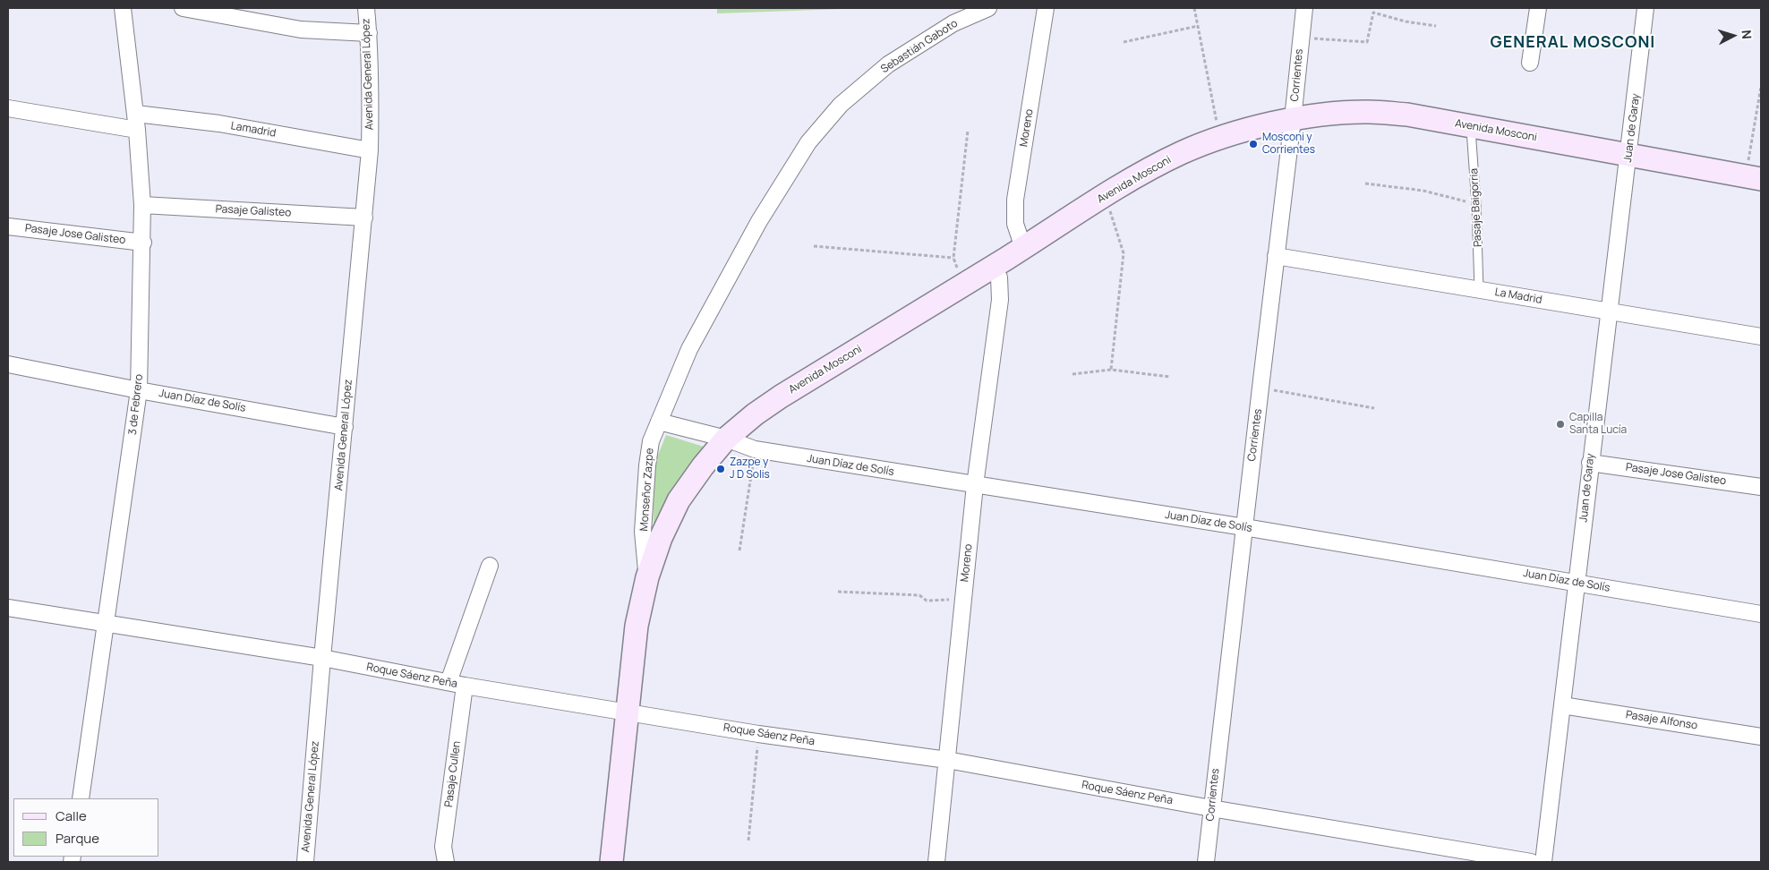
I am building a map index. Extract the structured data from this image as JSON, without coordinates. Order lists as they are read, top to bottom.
{
  "streets": {
    "street": [
      "Sebastián Gaboto",
      "Avenida General López",
      "Corrientes",
      "Moreno",
      "Juan de Garay",
      "Lamadrid",
      "Avenida Mosconi",
      "Pasaje Galisteo",
      "Pasaje Jose Galisteo",
      "La Madrid",
      "Juan Díaz de Solís",
      "3 de Febrero",
      "Monseñor Zazpe",
      "Roque Sáenz Peña",
      "Pasaje Alfonso",
      "Pasaje Cullen"
    ],
    "lane": ["Pasaje Baigorria"]
  },
  "crossings": [
    ["Sebastián Gaboto", "Monseñor Zazpe"],
    ["Avenida General López", "Lamadrid"],
    ["Avenida General López", "Pasaje Galisteo"],
    ["Avenida General López", "Juan Díaz de Solís"],
    ["Avenida General López", "Roque Sáenz Peña"],
    ["Corrientes", "Avenida Mosconi"],
    ["Corrientes", "La Madrid"],
    ["Corrientes", "Juan Díaz de Solís"],
    ["Corrientes", "Roque Sáenz Peña"],
    ["Moreno", "Avenida Mosconi"],
    ["Moreno", "Juan Díaz de Solís"],
    ["Moreno", "Roque Sáenz Peña"],
    ["Juan de Garay", "Avenida Mosconi"],
    ["Juan de Garay", "Pasaje Jose Galisteo"],
    ["Juan de Garay", "La Madrid"],
    ["Juan de Garay", "Juan Díaz de Solís"],
    ["Juan de Garay", "Pasaje Alfonso"],
    ["Lamadrid", "3 de Febrero"],
    ["Avenida Mosconi", "Pasaje Baigorria"],
    ["Avenida Mosconi", "Juan Díaz de Solís"],
    ["Avenida Mosconi", "Monseñor Zazpe"],
    ["Pasaje Baigorria", "La Madrid"],
    ["Pasaje Galisteo", "3 de Febrero"],
    ["Pasaje Jose Galisteo", "3 de Febrero"],
    ["Juan Díaz de Solís", "3 de Febrero"],
    ["Juan Díaz de Solís", "Monseñor Zazpe"],
    ["3 de Febrero", "Roque Sáenz Peña"],
    ["Monseñor Zazpe", "Roque Sáenz Peña"],
    ["Roque Sáenz Peña", "Pasaje Cullen"]
  ],
  "districts": ["GENERAL MOSCONI"],
  "places": ["Mosconi y Corrientes", "Capilla Santa Lucía", "Zazpe y J D Solis"],
  "legend": ["Calle", "Parque"],
  "north": "right"
}
